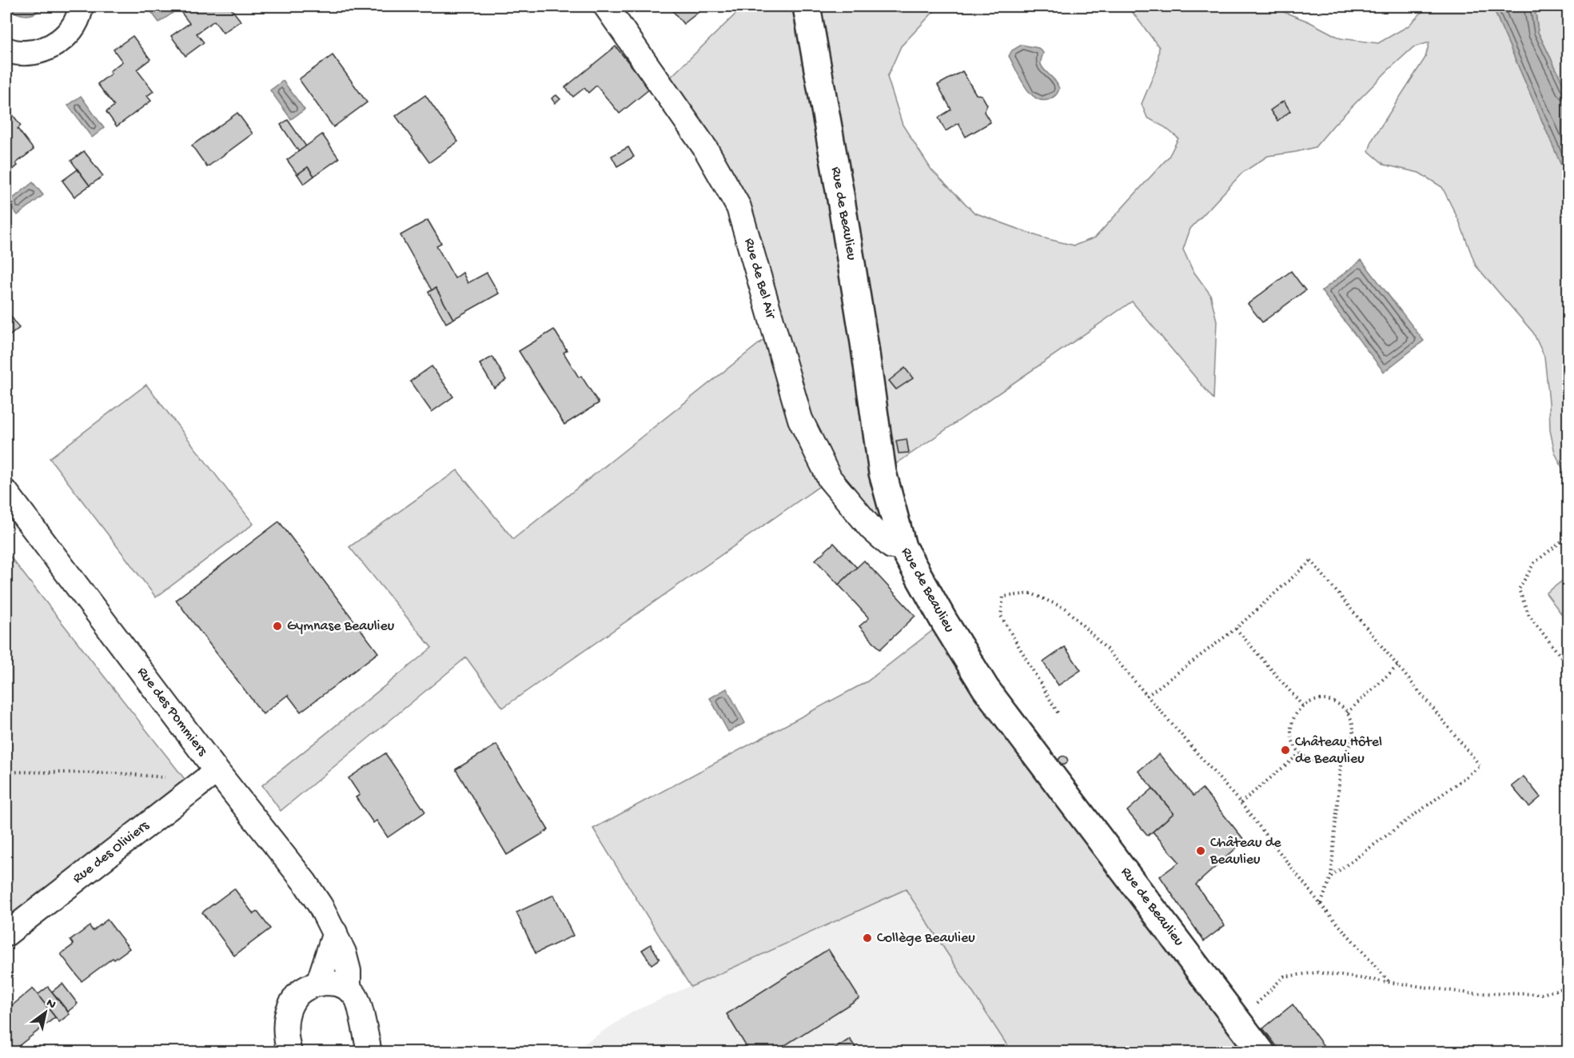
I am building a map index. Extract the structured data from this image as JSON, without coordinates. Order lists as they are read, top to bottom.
{
  "streets": {
    "street": [
      "Rue de Beaulieu",
      "Rue de Bel Air",
      "Rue des Pommiers",
      "Rue des Oliviers"
    ]
  },
  "crossings": [
    ["Rue de Beaulieu", "Rue de Bel Air"],
    ["Rue des Pommiers", "Rue des Oliviers"]
  ],
  "places": [
    "Gymnase Beaulieu",
    "Château Hôtel de Beaulieu",
    "Château de Beaulieu",
    "Collège Beaulieu"
  ],
  "north": "top right"
}
